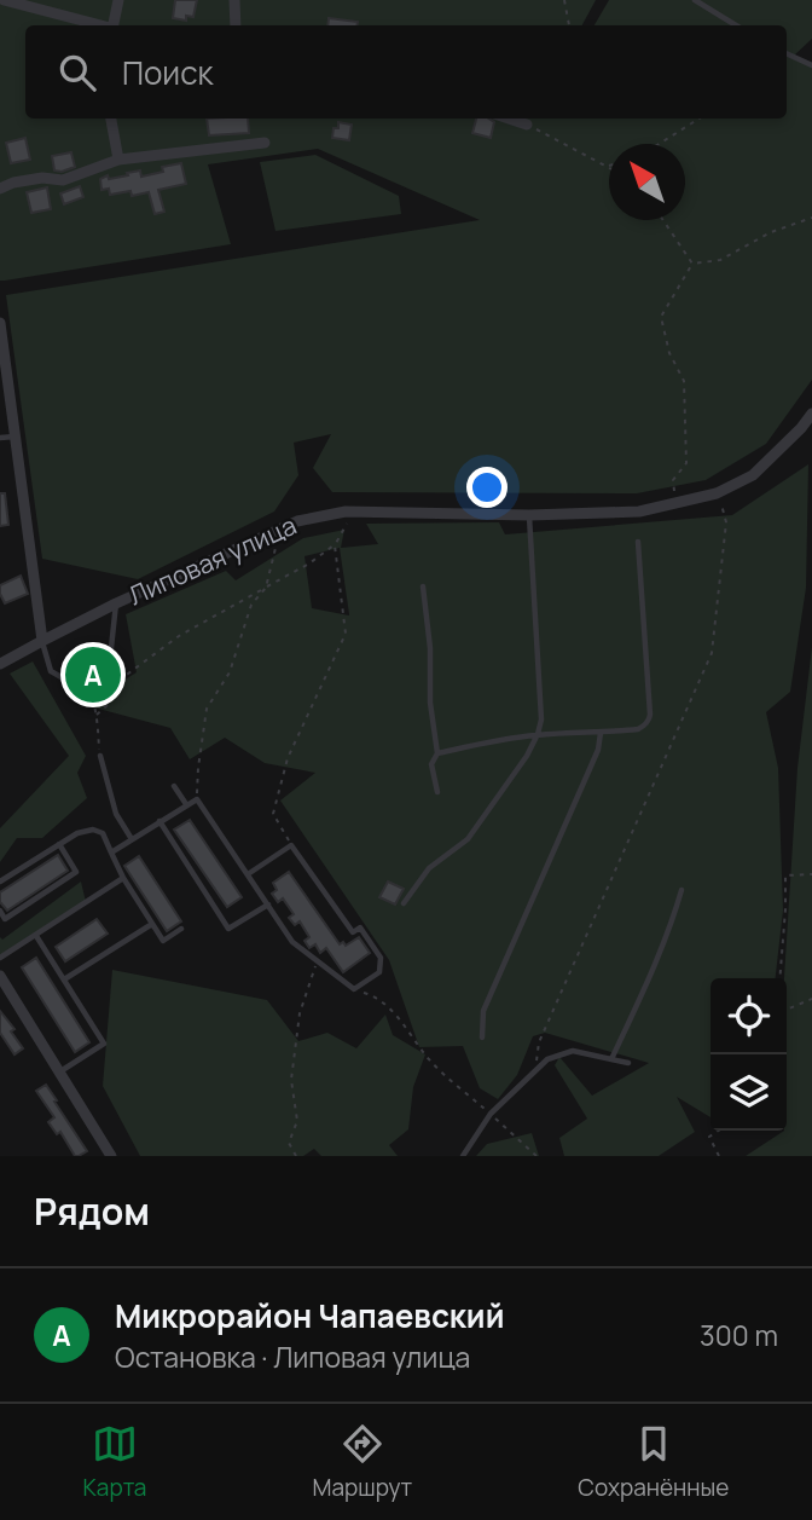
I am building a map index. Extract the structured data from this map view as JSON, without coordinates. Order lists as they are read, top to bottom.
{
  "streets": {
    "street": ["Липовая улица"]
  },
  "north": "top left",
  "page": {
    "search": "Поиск",
    "pins": "A",
    "heading": "Рядом",
    "list": [
      {
        "mark": "A",
        "name": "Микрорайон Чапаевский",
        "note": "Остановка · Липовая улица",
        "value": "300 m"
      }
    ],
    "nav": ["Карта", "Маршрут", "Сохранённые"]
  }
}
